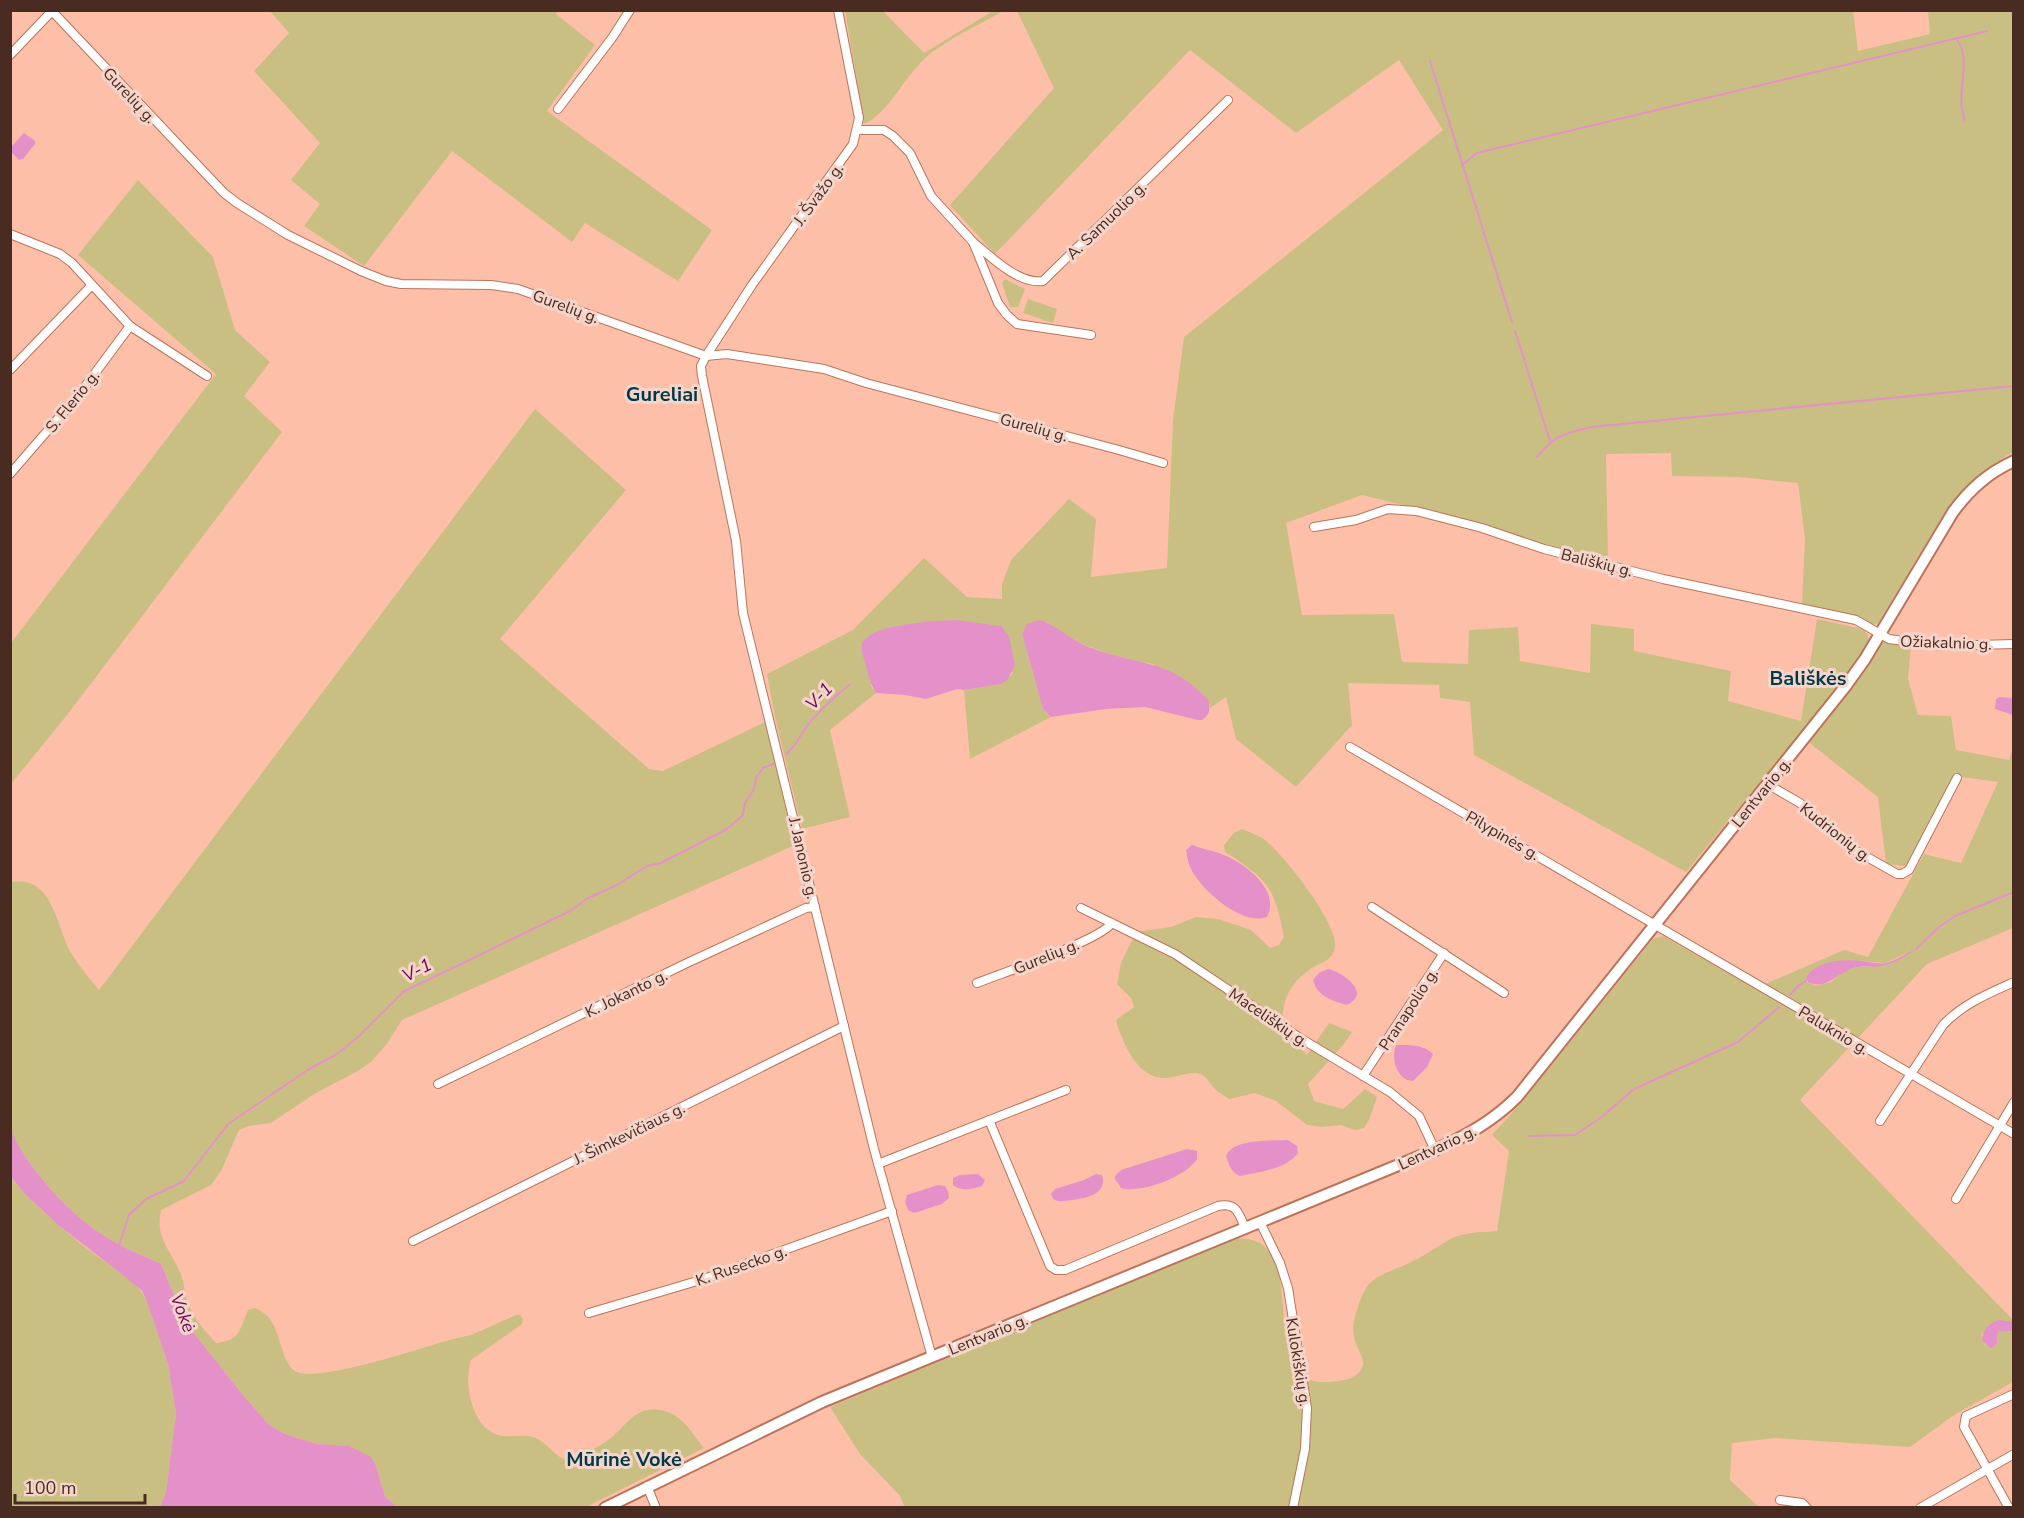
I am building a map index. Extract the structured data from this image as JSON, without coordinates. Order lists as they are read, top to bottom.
{
  "streets": {
    "main road": ["Lentvario g."],
    "street": [
      "Gurelių g.",
      "J. Švažo g.",
      "A. Samuolio g.",
      "S. Flerio g.",
      "Bališkių g.",
      "Ožiakalnio g.",
      "Kudrionių g.",
      "Pilypinės g.",
      "J. Janonio g.",
      "K. Jokanto g.",
      "Pranapolio g.",
      "Maceliškių g.",
      "Paluknio g.",
      "J. Šimkevičiaus g.",
      "K. Rusecko g.",
      "Kulokiškių g."
    ]
  },
  "crossings": [
    ["Gurelių g.", "J. Švažo g."],
    ["Gurelių g.", "J. Janonio g."],
    ["Gurelių g.", "Maceliškių g."],
    ["J. Švažo g.", "J. Janonio g."],
    ["Bališkių g.", "Ožiakalnio g."],
    ["Bališkių g.", "Lentvario g."],
    ["Ožiakalnio g.", "Lentvario g."],
    ["Lentvario g.", "Kudrionių g."],
    ["Lentvario g.", "Pilypinės g."],
    ["Lentvario g.", "J. Janonio g."],
    ["Lentvario g.", "Maceliškių g."],
    ["Lentvario g.", "Paluknio g."],
    ["Lentvario g.", "Kulokiškių g."],
    ["Pilypinės g.", "Paluknio g."],
    ["J. Janonio g.", "K. Jokanto g."],
    ["J. Janonio g.", "J. Šimkevičiaus g."],
    ["J. Janonio g.", "K. Rusecko g."],
    ["Pranapolio g.", "Maceliškių g."]
  ],
  "districts": ["Gureliai", "Bališkės", "Mūrinė Vokė"],
  "water": ["V-1", "Vokė"],
  "scale_bar": "100 m"
}
